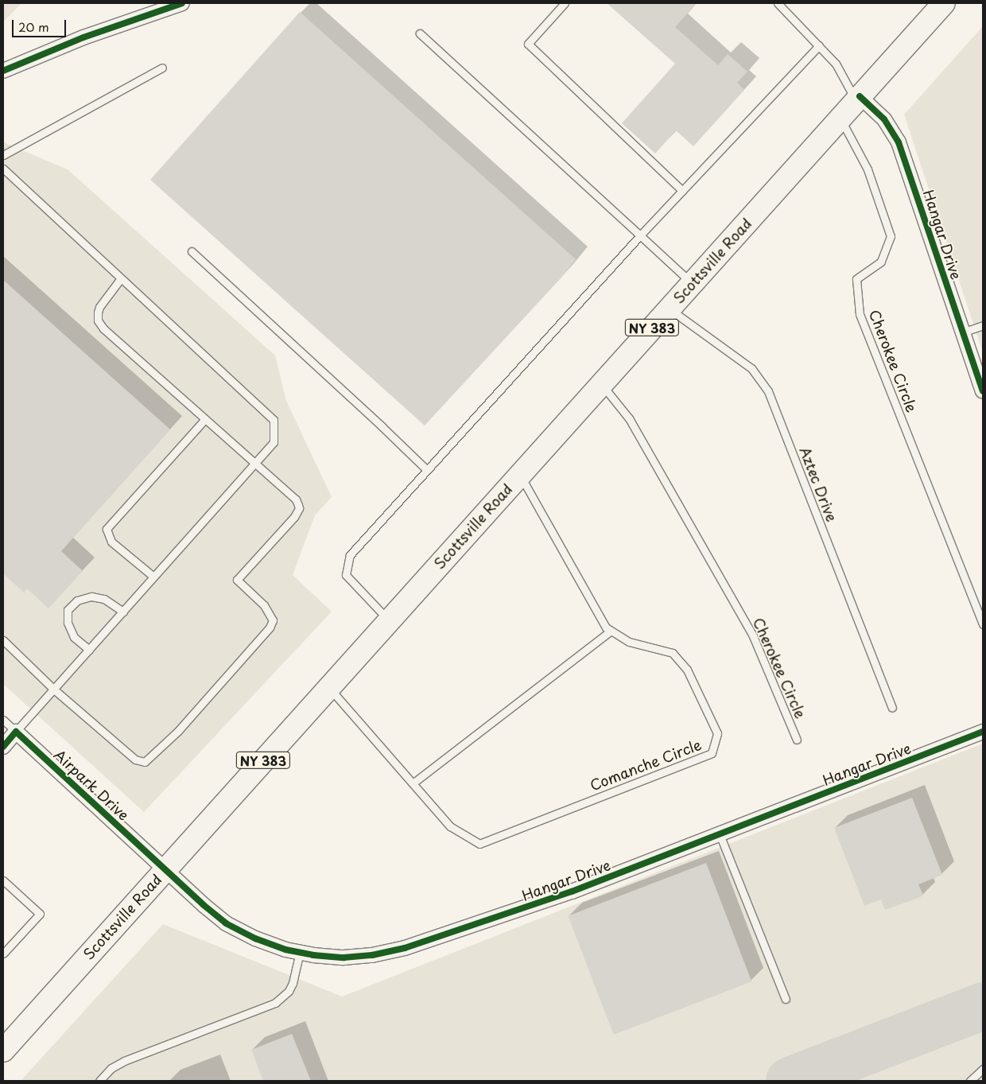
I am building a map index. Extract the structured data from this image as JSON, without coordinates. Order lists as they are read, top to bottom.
{
  "streets": {
    "main road": ["Scottsville Road", "NY 383"],
    "street": ["Hangar Drive", "Airpark Drive"],
    "lane": ["Cherokee Circle", "Aztec Drive", "Comanche Circle"]
  },
  "crossings": [
    ["Hangar Drive", "Scottsville Road"],
    ["Hangar Drive", "Airpark Drive"],
    ["Scottsville Road", "Cherokee Circle"],
    ["Scottsville Road", "Aztec Drive"],
    ["Scottsville Road", "Comanche Circle"],
    ["Scottsville Road", "Airpark Drive"]
  ],
  "scale_bar": "20 m"
}
